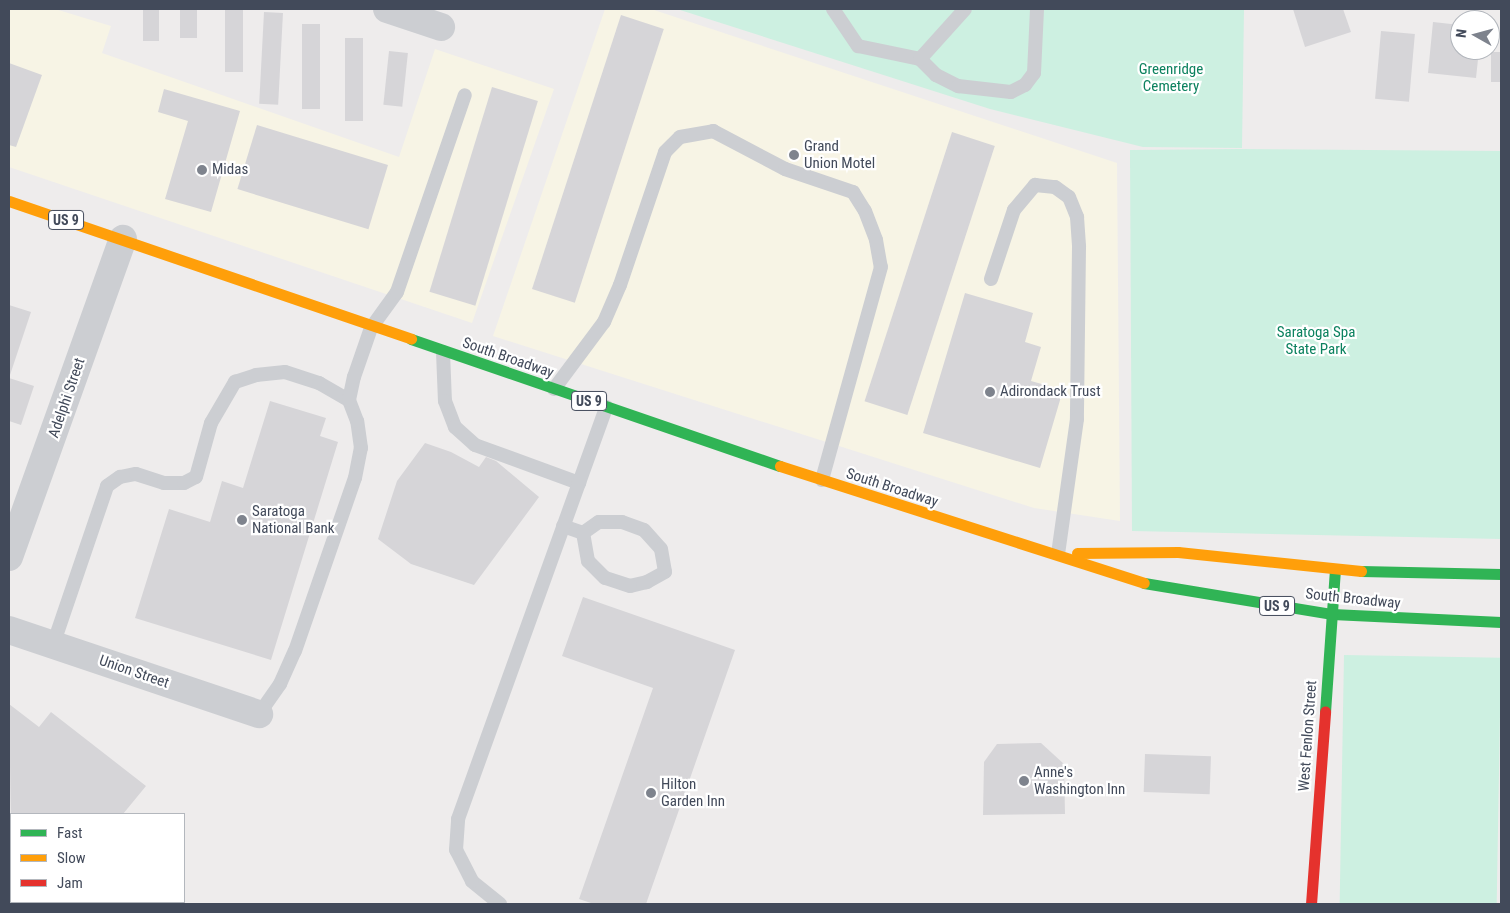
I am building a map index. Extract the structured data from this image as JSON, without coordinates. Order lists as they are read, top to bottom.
{
  "streets": {
    "main road": ["US 9", "South Broadway", "West Fenlon Street"],
    "street": ["Adelphi Street", "Union Street"]
  },
  "crossings": [
    ["South Broadway", "Adelphi Street"],
    ["South Broadway", "West Fenlon Street"]
  ],
  "parks": ["Greenridge Cemetery", "Saratoga Spa State Park"],
  "places": [
    "Grand Union Motel",
    "Midas",
    "Adirondack Trust",
    "Saratoga National Bank",
    "Anne's Washington Inn",
    "Hilton Garden Inn"
  ],
  "legend": ["Fast", "Slow", "Jam"],
  "north": "left"
}
